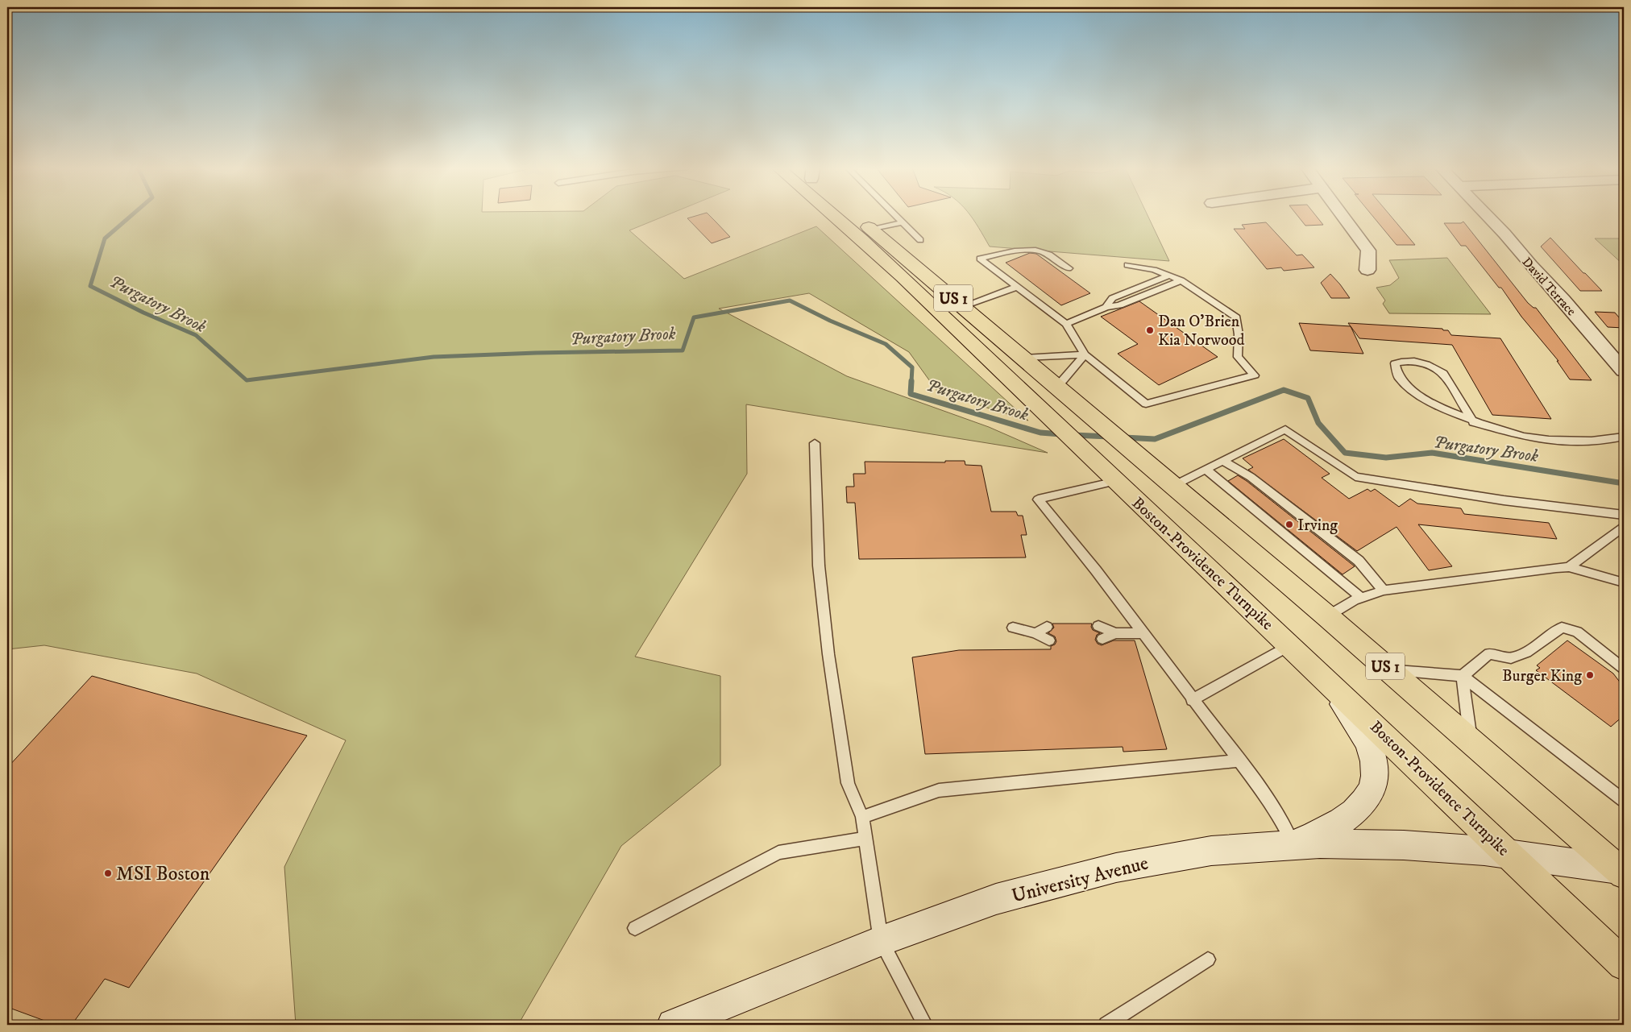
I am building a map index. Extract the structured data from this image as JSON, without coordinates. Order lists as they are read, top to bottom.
{
  "streets": {
    "main road": ["US 1", "Boston-Providence Turnpike", "University Avenue"],
    "street": ["David Terrace"]
  },
  "crossings": [
    ["US 1", "University Avenue"],
    ["Boston-Providence Turnpike", "University Avenue"]
  ],
  "water": ["Purgatory Brook"],
  "places": [
    "Dan O'Brien Kia Norwood",
    "Irving",
    "Burger King",
    "MSI Boston"
  ]
}
